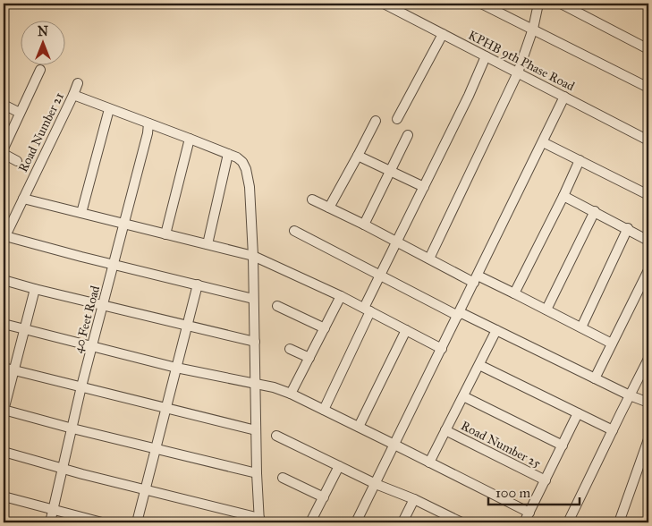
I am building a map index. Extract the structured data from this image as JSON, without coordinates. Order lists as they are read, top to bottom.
{
  "streets": {
    "street": [
      "KPHB 9th Phase Road",
      "Road Number 21",
      "40 Feet Road",
      "Road Number 25"
    ]
  },
  "scale_bar": "100 m",
  "north": "top"
}
